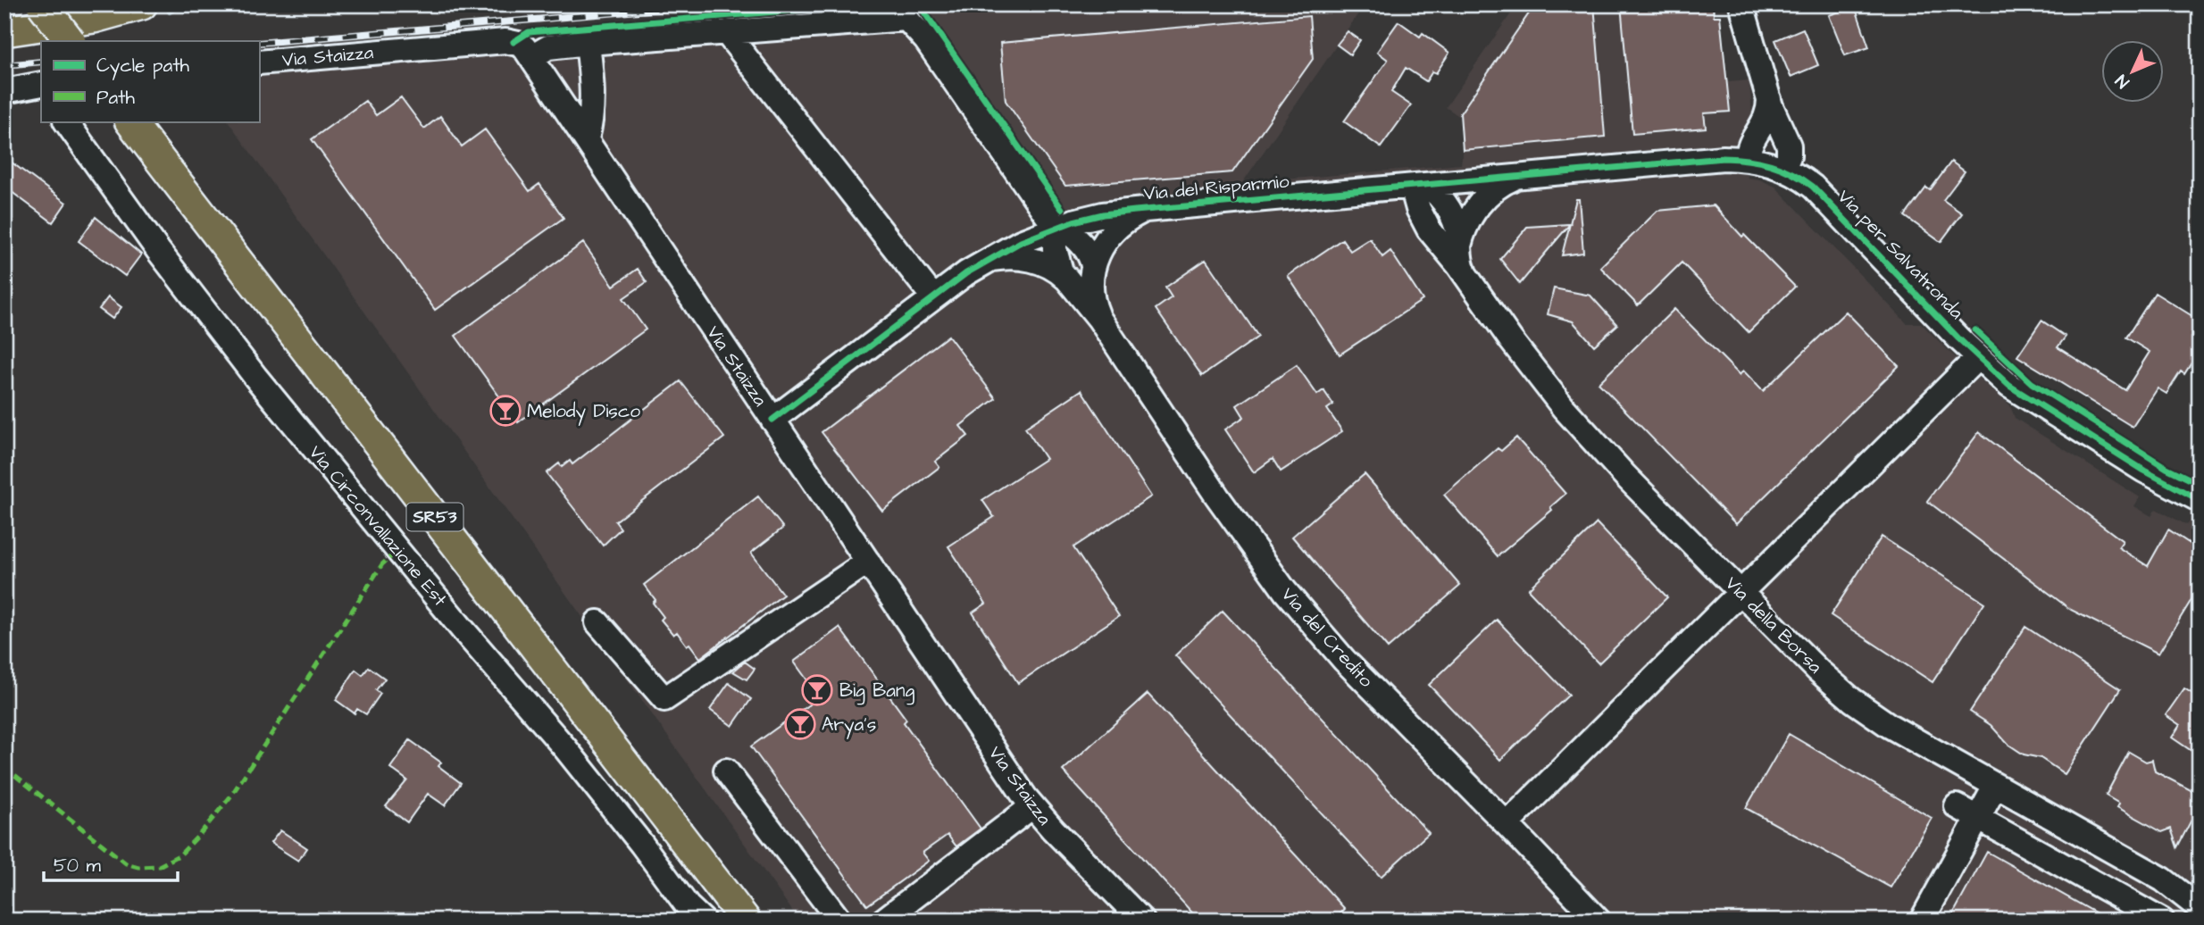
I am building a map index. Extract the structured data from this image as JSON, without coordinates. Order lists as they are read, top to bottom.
{
  "streets": {
    "main road": ["SR53"],
    "street": [
      "Via Staizza",
      "Via del Risparmio",
      "Via per Salvatronda",
      "Via Circonvallazione Est",
      "Via della Borsa",
      "Via del Credito"
    ]
  },
  "crossings": [
    ["Via Staizza", "Via del Risparmio"],
    ["Via del Risparmio", "Via per Salvatronda"],
    ["Via del Risparmio", "Via della Borsa"],
    ["Via del Risparmio", "Via del Credito"]
  ],
  "places": {
    "bar": ["Melody Disco", "Big Bang", "Arya's"]
  },
  "legend": ["Cycle path", "Path"],
  "scale_bar": "50 m",
  "north": "bottom left"
}
